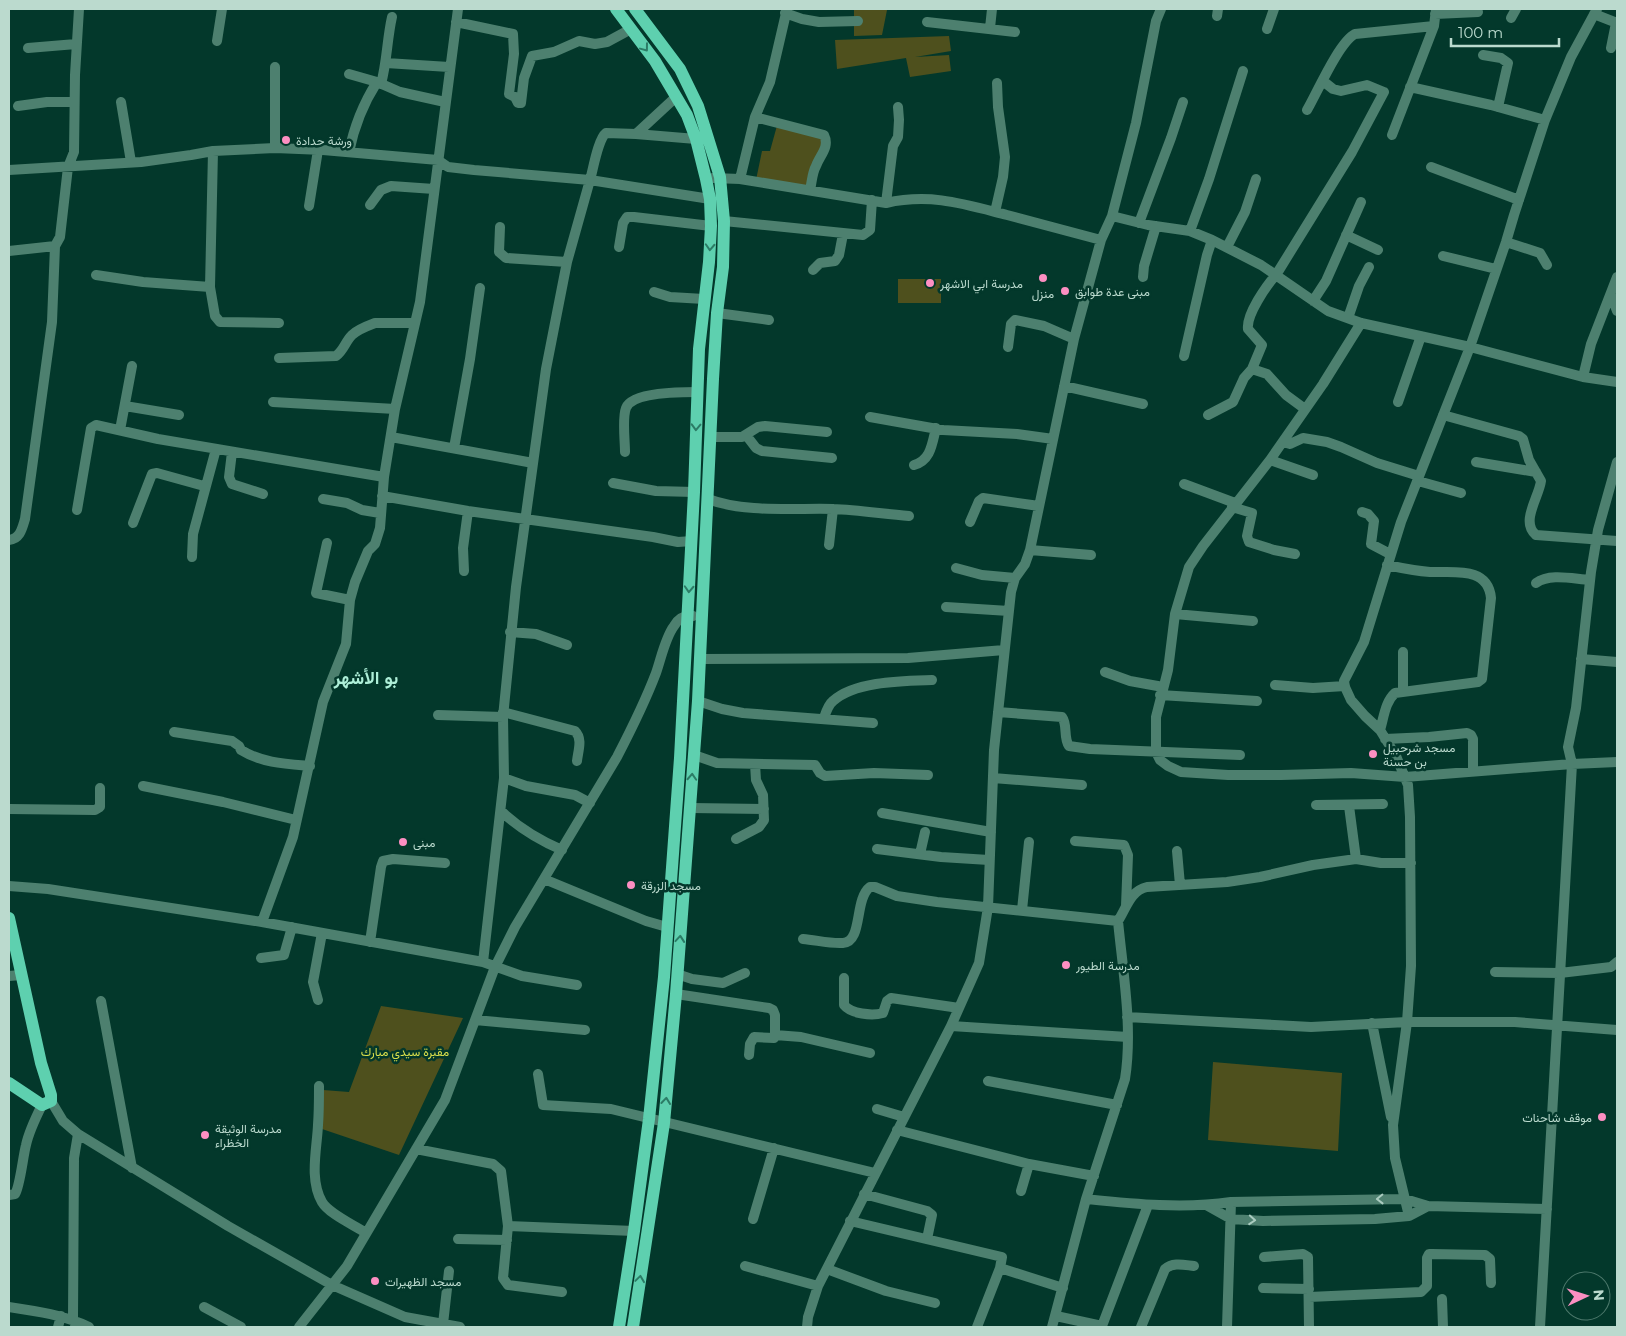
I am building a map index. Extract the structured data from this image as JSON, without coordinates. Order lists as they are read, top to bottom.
{
  "districts": ["بو الأشهر"],
  "parks": ["مقبرة سيدي مبارك"],
  "places": [
    "ورشة حدادة",
    "منزل",
    "مدرسة ابي الاشهر",
    "مبنى عدة طوابق",
    "مسجد شرحبيل بن حسنة",
    "مبنى",
    "مسجد الزرقة",
    "مدرسة الطيور",
    "موقف شاحنات",
    "مدرسة الوثيقة الخظراء",
    "مسجد الظهيرات"
  ],
  "scale_bar": "100 m",
  "north": "right"
}
